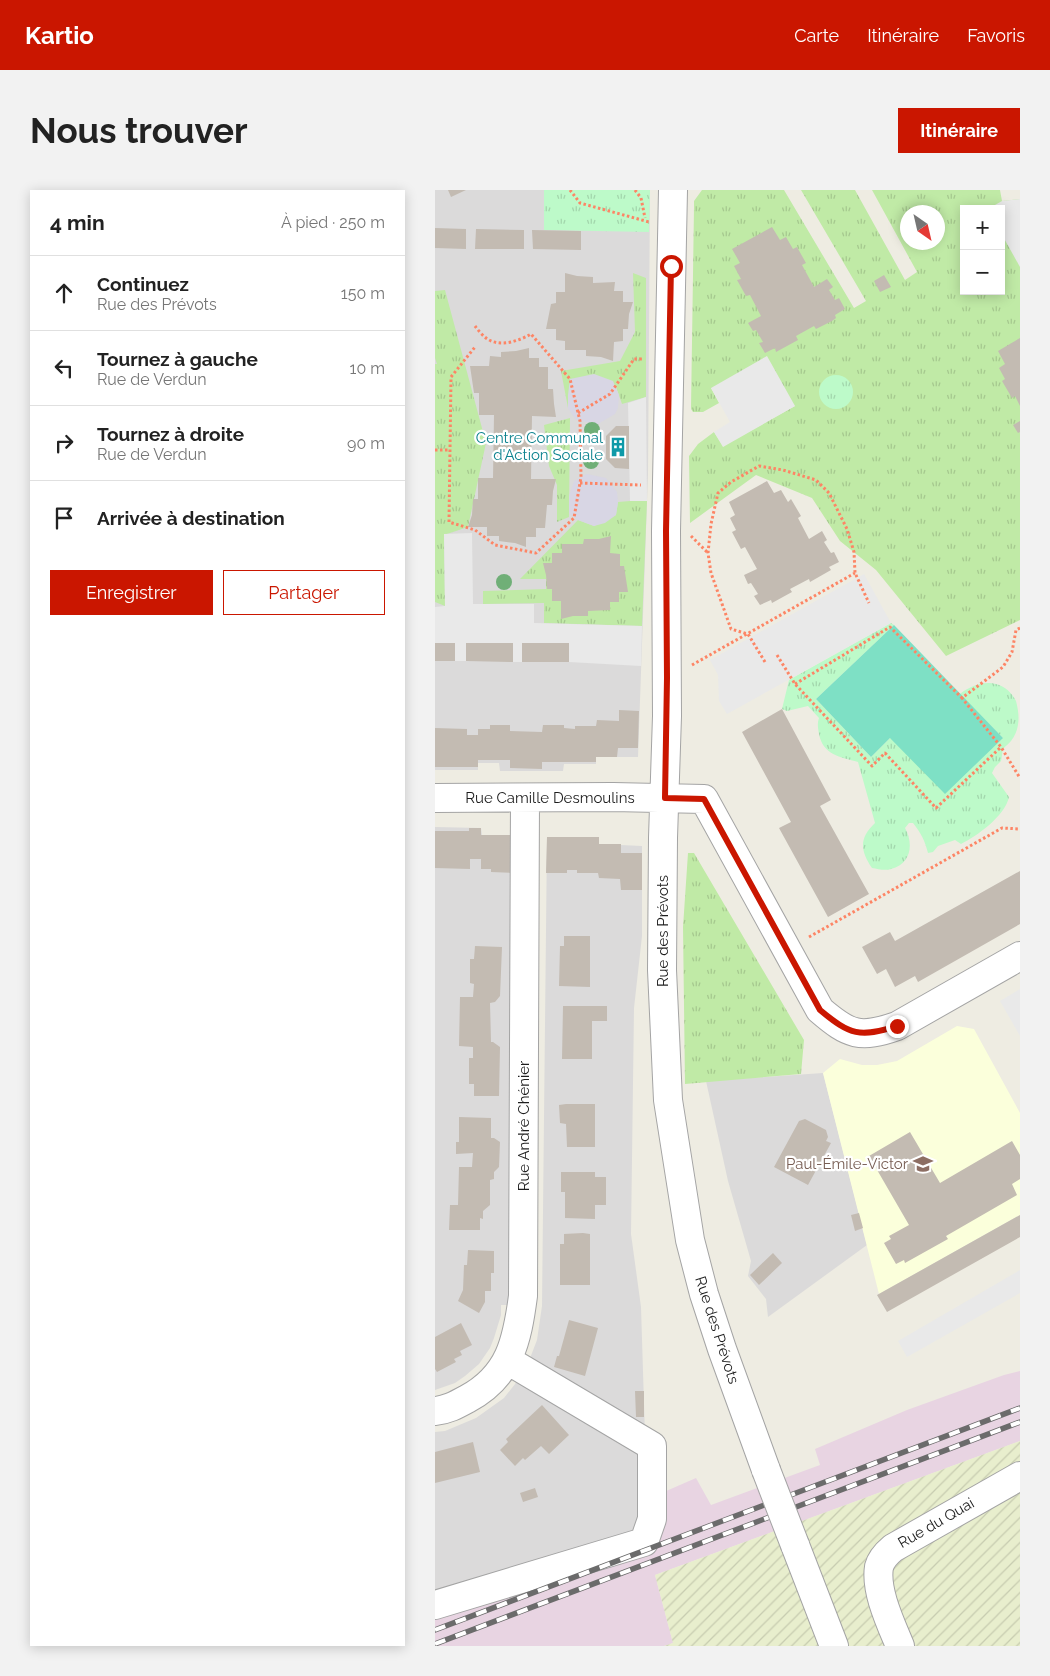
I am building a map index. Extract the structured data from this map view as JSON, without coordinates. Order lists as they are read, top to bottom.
{
  "streets": {
    "street": [
      "Rue Camille Desmoulins",
      "Rue des Prévots",
      "Rue André Chénier",
      "Rue du Quai"
    ]
  },
  "crossings": [
    ["Rue Camille Desmoulins", "Rue des Prévots"],
    ["Rue Camille Desmoulins", "Rue André Chénier"]
  ],
  "places": {
    "building": ["Centre Communal d'Action Sociale"],
    "school or university": ["Paul-Émile-Victor"]
  },
  "north": "bottom right",
  "page": {
    "header": "Kartio",
    "nav": ["Carte", "Itinéraire", "Favoris"],
    "buttons": [
      "Itinéraire",
      ["Enregistrer", "Partager"]
    ],
    "title": "Nous trouver",
    "heading": ["4 min", "À pied · 250 m"],
    "map_buttons": ["+", "−"],
    "list": [
      ["Continuez", "Rue des Prévots", "150 m"],
      ["Tournez à gauche", "Rue de Verdun", "10 m"],
      ["Tournez à droite", "Rue de Verdun", "90 m"],
      "Arrivée à destination"
    ]
  }
}
